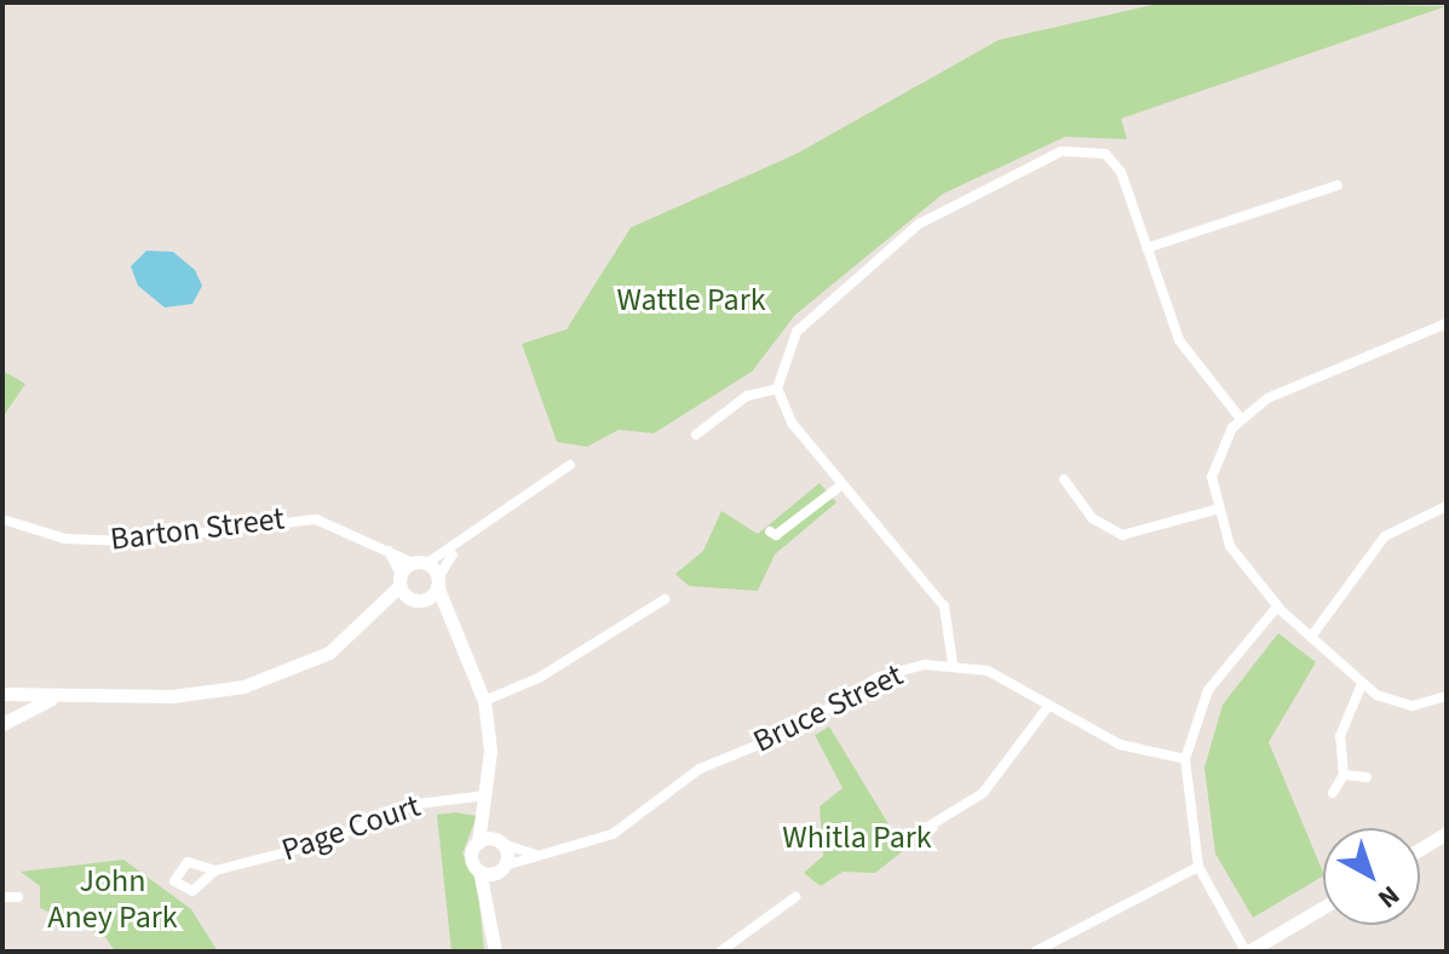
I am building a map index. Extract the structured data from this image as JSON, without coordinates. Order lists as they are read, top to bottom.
{
  "streets": {
    "street": ["Barton Street", "Bruce Street", "Page Court"]
  },
  "parks": ["Wattle Park", "Whitla Park", "John Aney Park"],
  "north": "bottom right"
}
